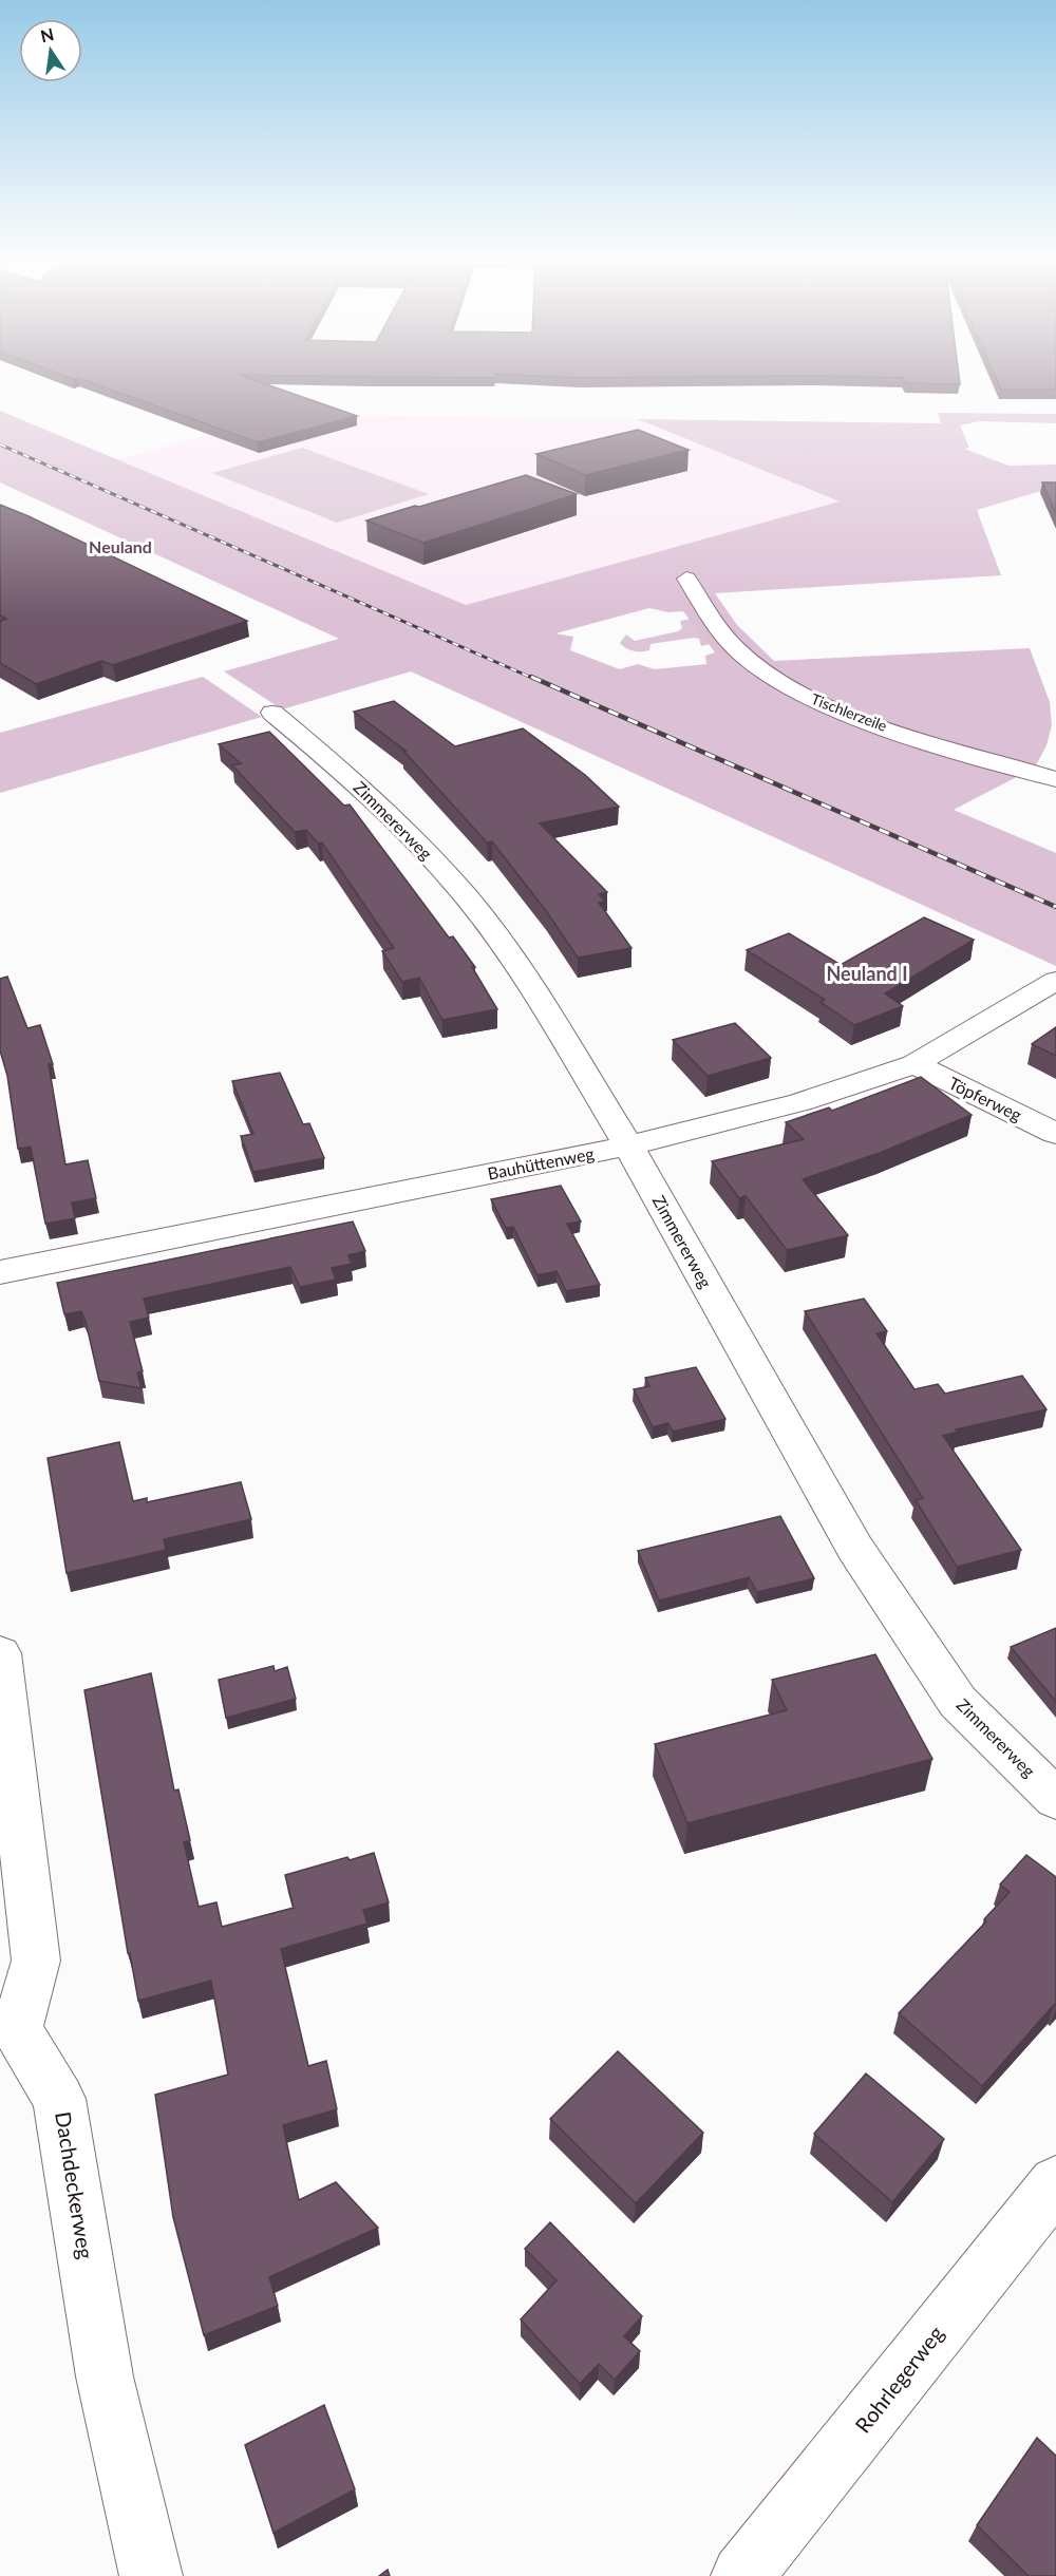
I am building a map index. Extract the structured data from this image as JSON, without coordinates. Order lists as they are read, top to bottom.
{
  "streets": {
    "street": [
      "Tischlerzeile",
      "Zimmererweg",
      "Töpferweg",
      "Bauhüttenweg",
      "Dachdeckerweg",
      "Rohrlegerweg"
    ]
  },
  "crossings": [
    ["Zimmererweg", "Bauhüttenweg"],
    ["Töpferweg", "Bauhüttenweg"]
  ],
  "districts": ["Neuland", "Neuland I"],
  "north": "top"
}
